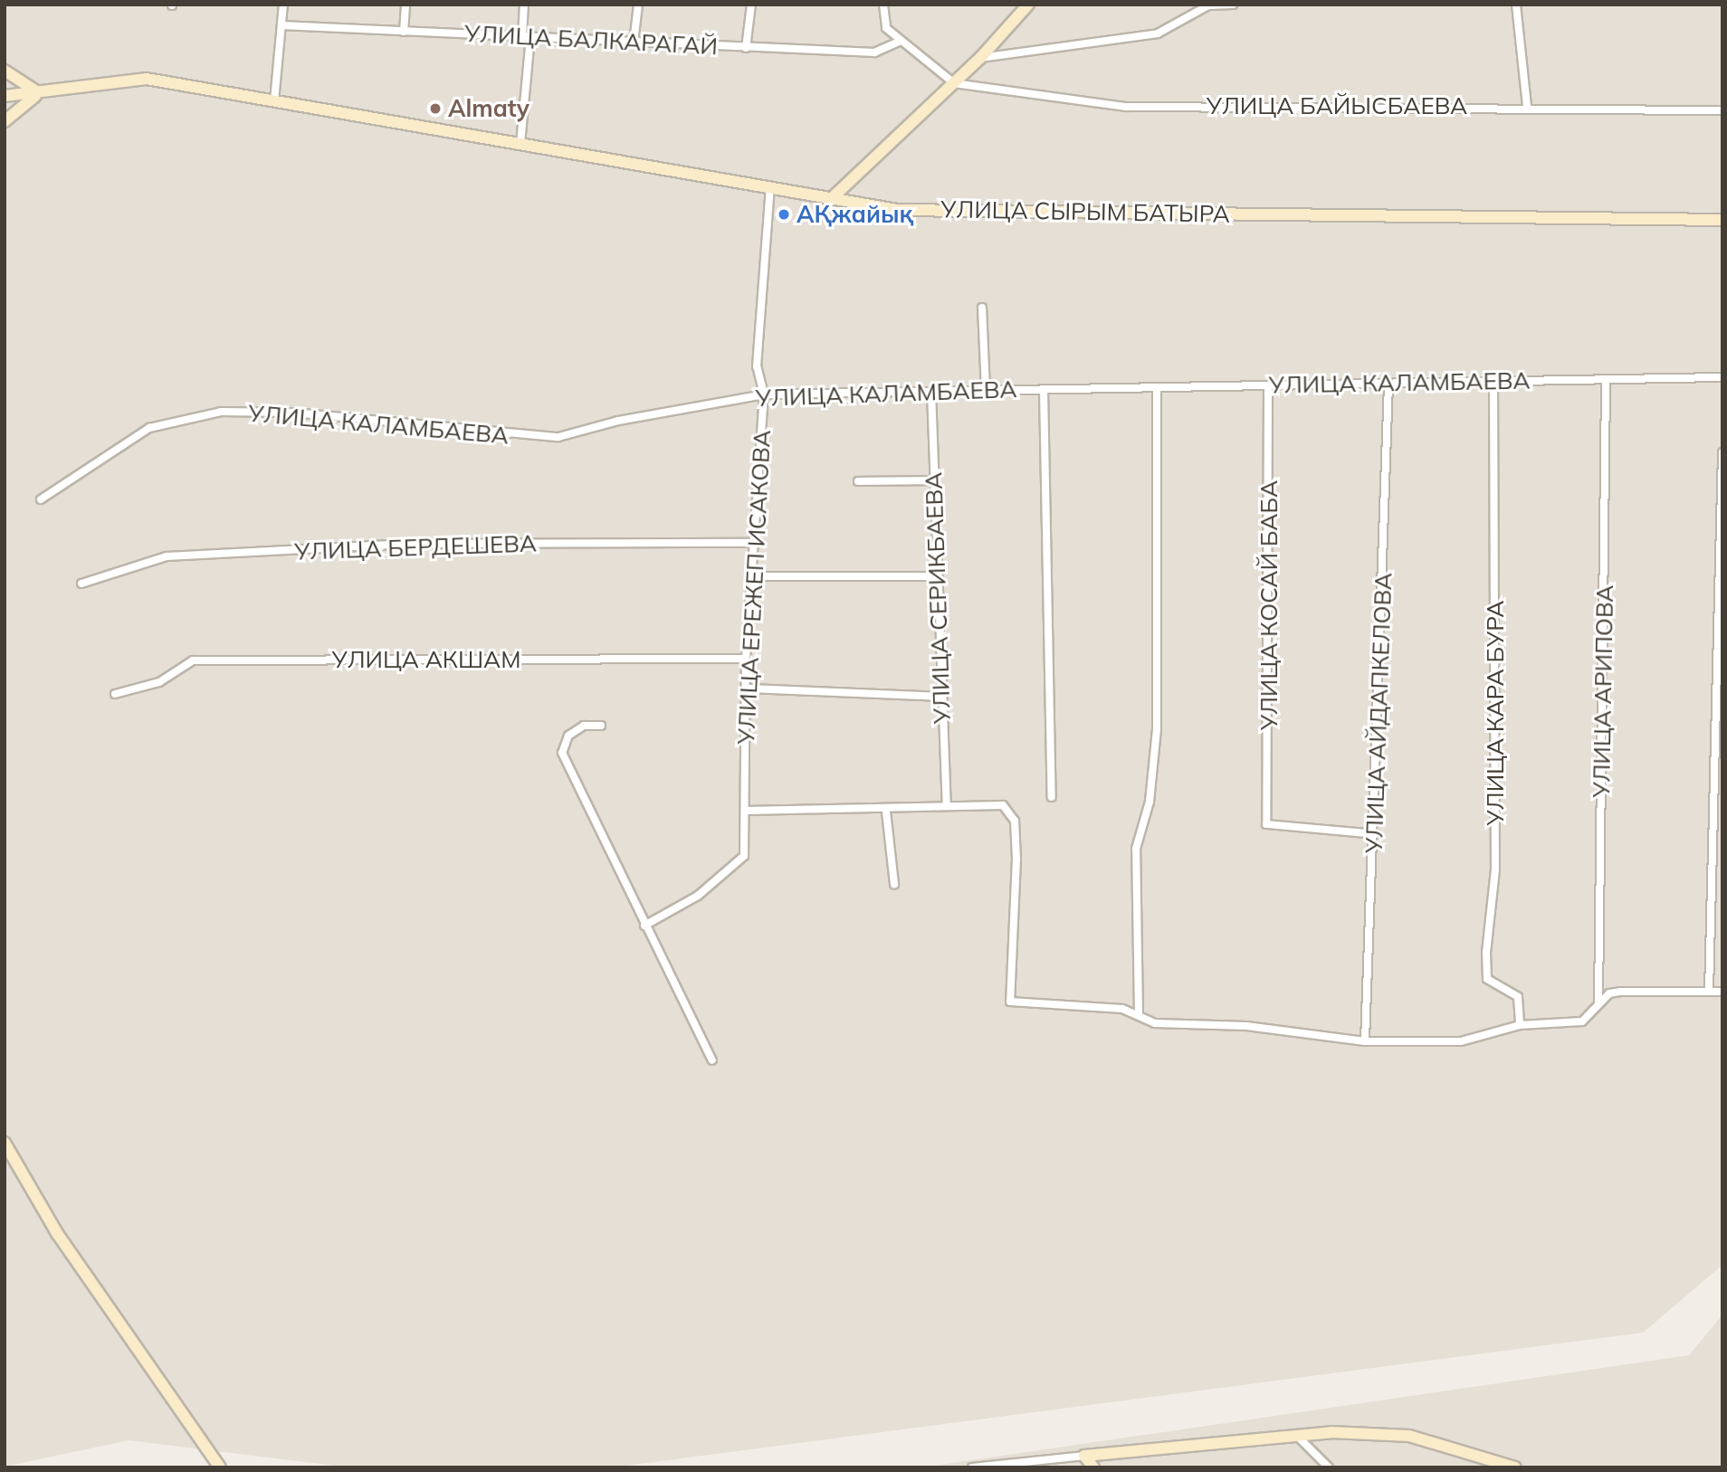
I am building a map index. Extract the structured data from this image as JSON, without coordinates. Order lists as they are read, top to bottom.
{
  "streets": {
    "street": [
      "УЛИЦА БАЛКАРАГАЙ",
      "УЛИЦА БАЙЫСБАЕВА",
      "УЛИЦА СЫРЫМ БАТЫРА",
      "УЛИЦА КАЛАМБАЕВА",
      "УЛИЦА БЕРДЕШЕВА",
      "УЛИЦА ЕРЕЖЕП ИСАКОВА",
      "УЛИЦА СЕРИКБАЕВА",
      "УЛИЦА КОСАЙ БАБА",
      "УЛИЦА АКШАМ",
      "УЛИЦА АРИПОВА",
      "УЛИЦА АЙДАПКЕЛОВА",
      "УЛИЦА КАРА БУРА"
    ]
  },
  "crossings": [
    ["УЛИЦА СЫРЫМ БАТЫРА", "УЛИЦА ЕРЕЖЕП ИСАКОВА"],
    ["УЛИЦА КАЛАМБАЕВА", "УЛИЦА ЕРЕЖЕП ИСАКОВА"],
    ["УЛИЦА КАЛАМБАЕВА", "УЛИЦА СЕРИКБАЕВА"],
    ["УЛИЦА КАЛАМБАЕВА", "УЛИЦА КОСАЙ БАБА"],
    ["УЛИЦА КАЛАМБАЕВА", "УЛИЦА АРИПОВА"],
    ["УЛИЦА КАЛАМБАЕВА", "УЛИЦА АЙДАПКЕЛОВА"],
    ["УЛИЦА КАЛАМБАЕВА", "УЛИЦА КАРА БУРА"],
    ["УЛИЦА БЕРДЕШЕВА", "УЛИЦА ЕРЕЖЕП ИСАКОВА"],
    ["УЛИЦА ЕРЕЖЕП ИСАКОВА", "УЛИЦА АКШАМ"],
    ["УЛИЦА КОСАЙ БАБА", "УЛИЦА АЙДАПКЕЛОВА"]
  ],
  "places": ["Аlmaty", "АҚжайық"]
}
